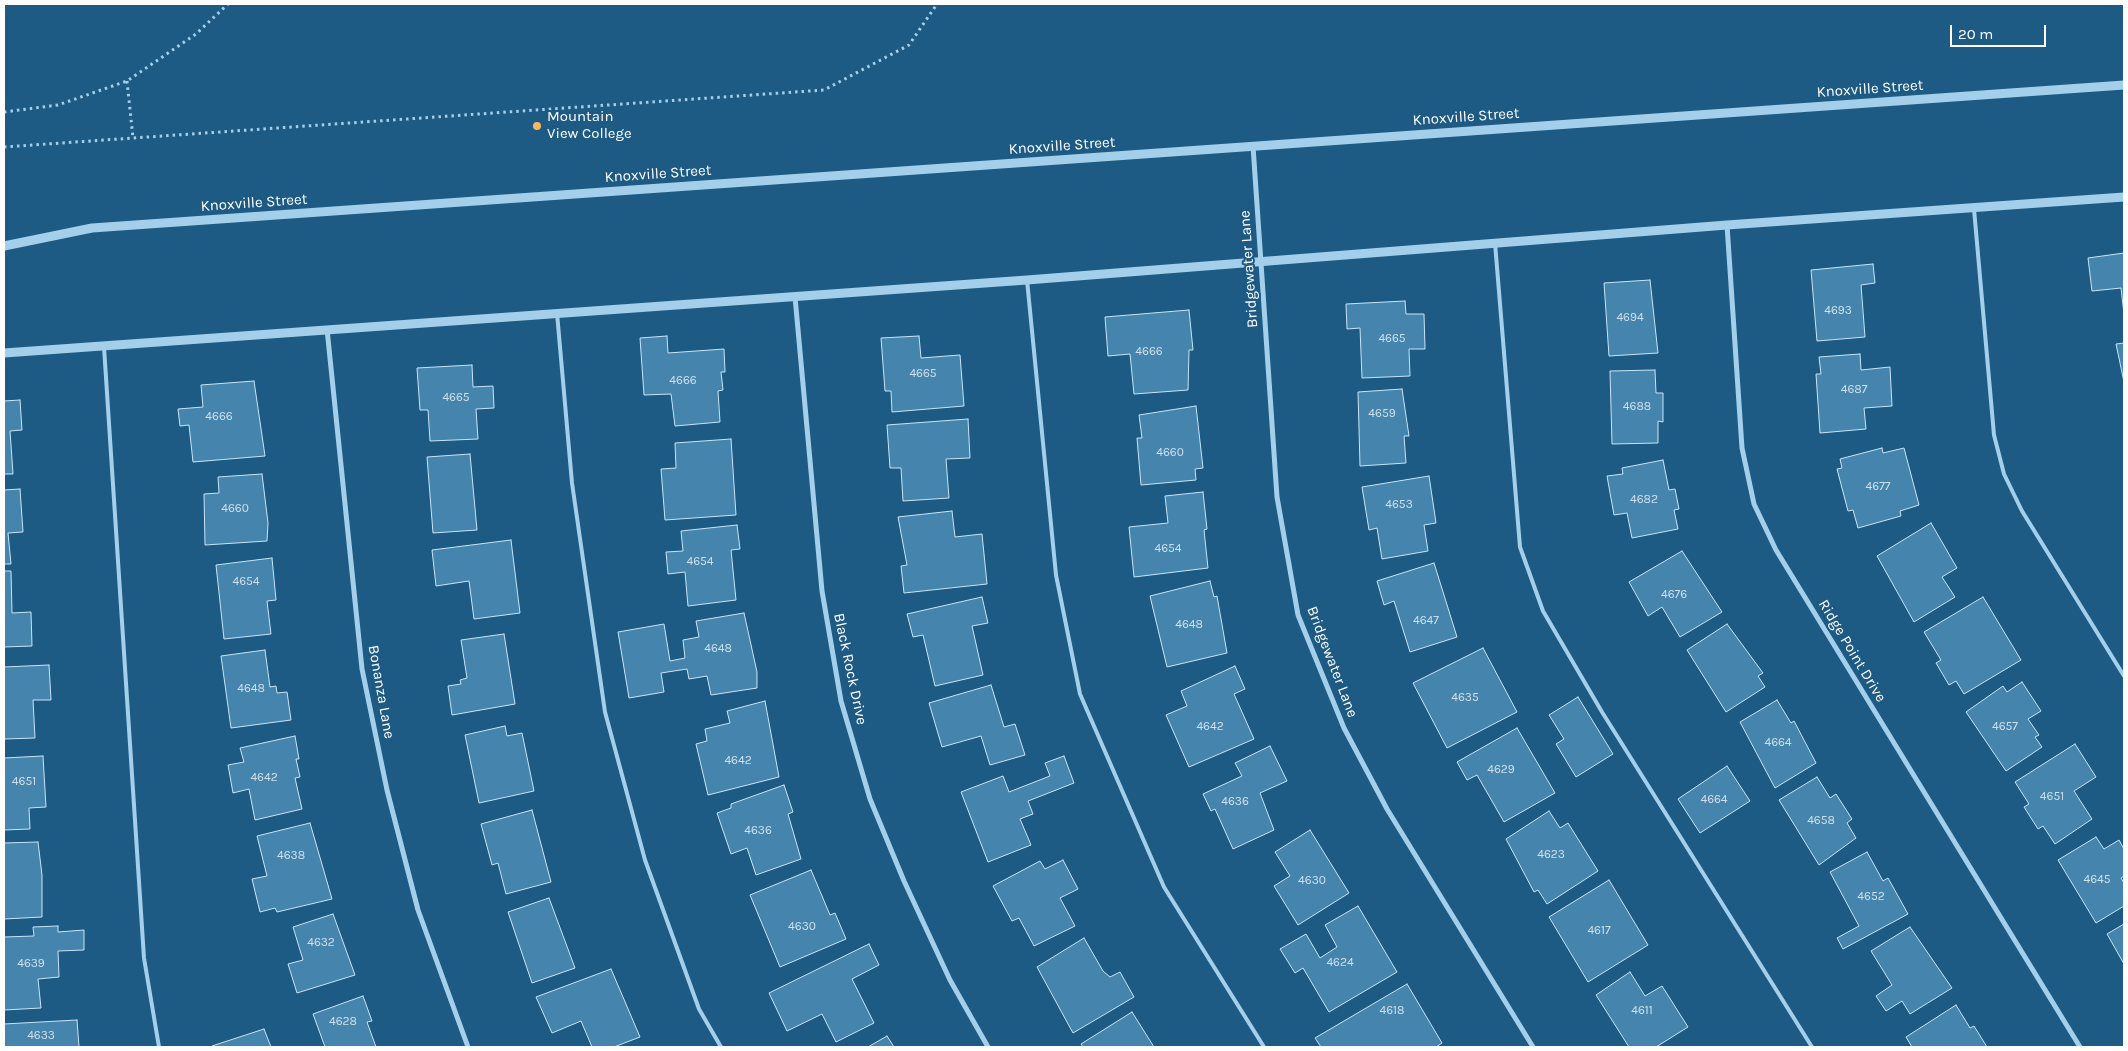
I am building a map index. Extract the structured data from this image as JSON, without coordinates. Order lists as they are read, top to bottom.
{
  "streets": {
    "street": [
      "Knoxville Street",
      "Bridgewater Lane",
      "Ridge Point Drive",
      "Black Rock Drive",
      "Bonanza Lane"
    ]
  },
  "crossings": [
    ["Knoxville Street", "Bridgewater Lane"]
  ],
  "places": ["Mountain View College"],
  "house_numbers": [
    "4693",
    "4694",
    "4665",
    "4666",
    "4665",
    "4666",
    "4687",
    "4665",
    "4688",
    "4659",
    "4666",
    "4660",
    "4677",
    "4682",
    "4653",
    "4660",
    "4654",
    "4654",
    "4654",
    "4676",
    "4647",
    "4648",
    "4648",
    "4648",
    "4635",
    "4642",
    "4657",
    "4664",
    "4642",
    "4629",
    "4642",
    "4651",
    "4651",
    "4664",
    "4636",
    "4658",
    "4636",
    "4623",
    "4638",
    "4645",
    "4630",
    "4652",
    "4630",
    "4617",
    "4632",
    "4624",
    "4639",
    "4618",
    "4611",
    "4628",
    "4633"
  ],
  "scale_bar": "20 m"
}
